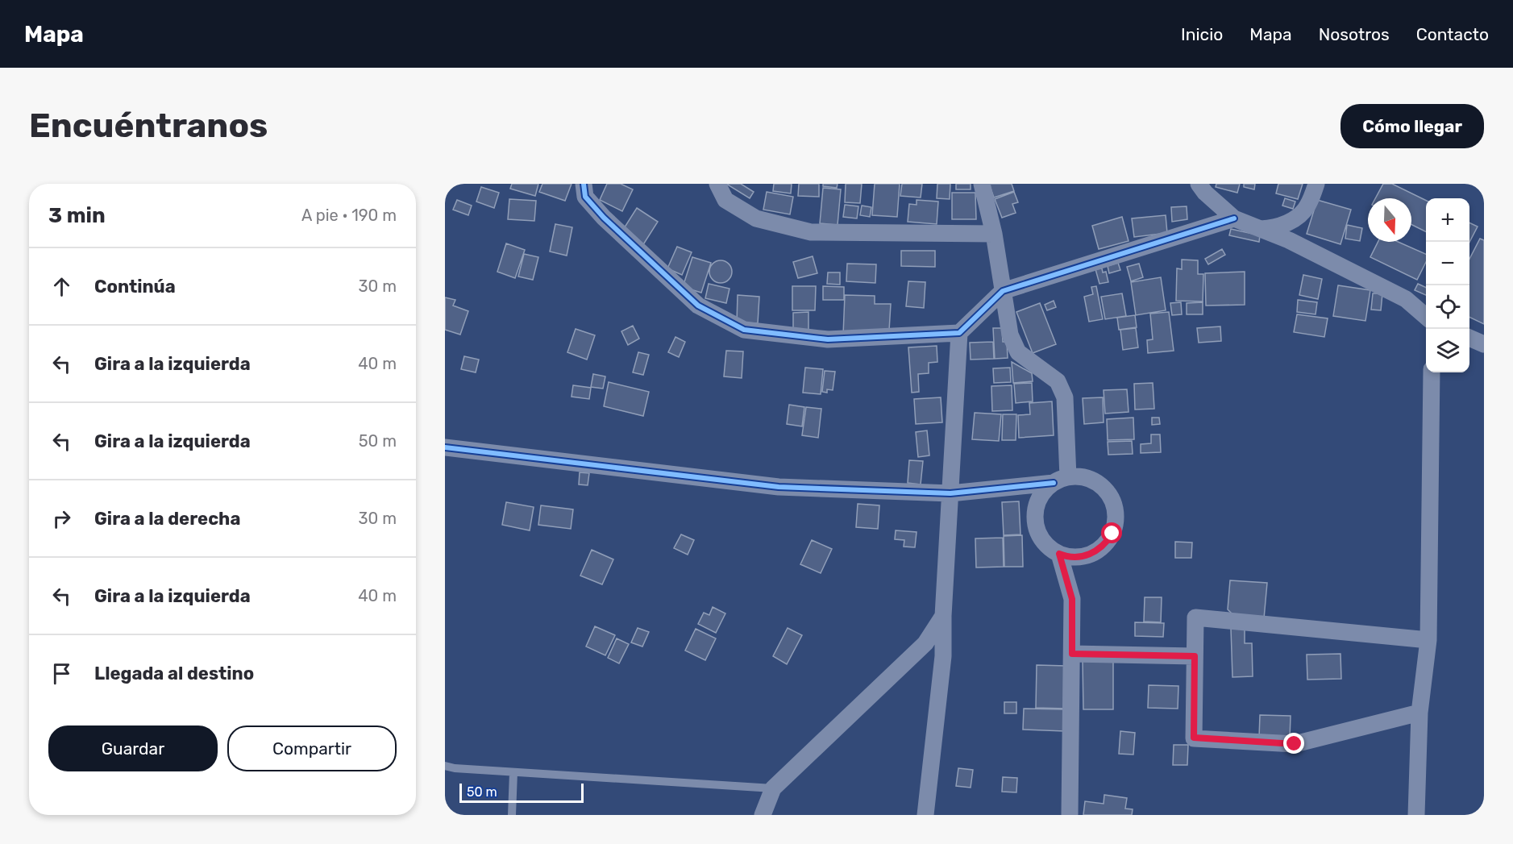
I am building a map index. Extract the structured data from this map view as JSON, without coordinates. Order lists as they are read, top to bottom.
{
  "scale_bar": "50 m",
  "north": "bottom",
  "page": {
    "header": "Mapa",
    "nav": [
      "Inicio",
      "Mapa",
      "Nosotros",
      "Contacto"
    ],
    "buttons": [
      "Cómo llegar",
      ["Guardar", "Compartir"]
    ],
    "title": "Encuéntranos",
    "heading": ["3 min", "A pie · 190 m"],
    "map_buttons": ["+", "−"],
    "list": [
      ["Continúa", "30 m"],
      ["Gira a la izquierda", "40 m"],
      ["Gira a la izquierda", "50 m"],
      ["Gira a la derecha", "30 m"],
      ["Gira a la izquierda", "40 m"],
      "Llegada al destino"
    ],
    "scale": "50 m"
  }
}
